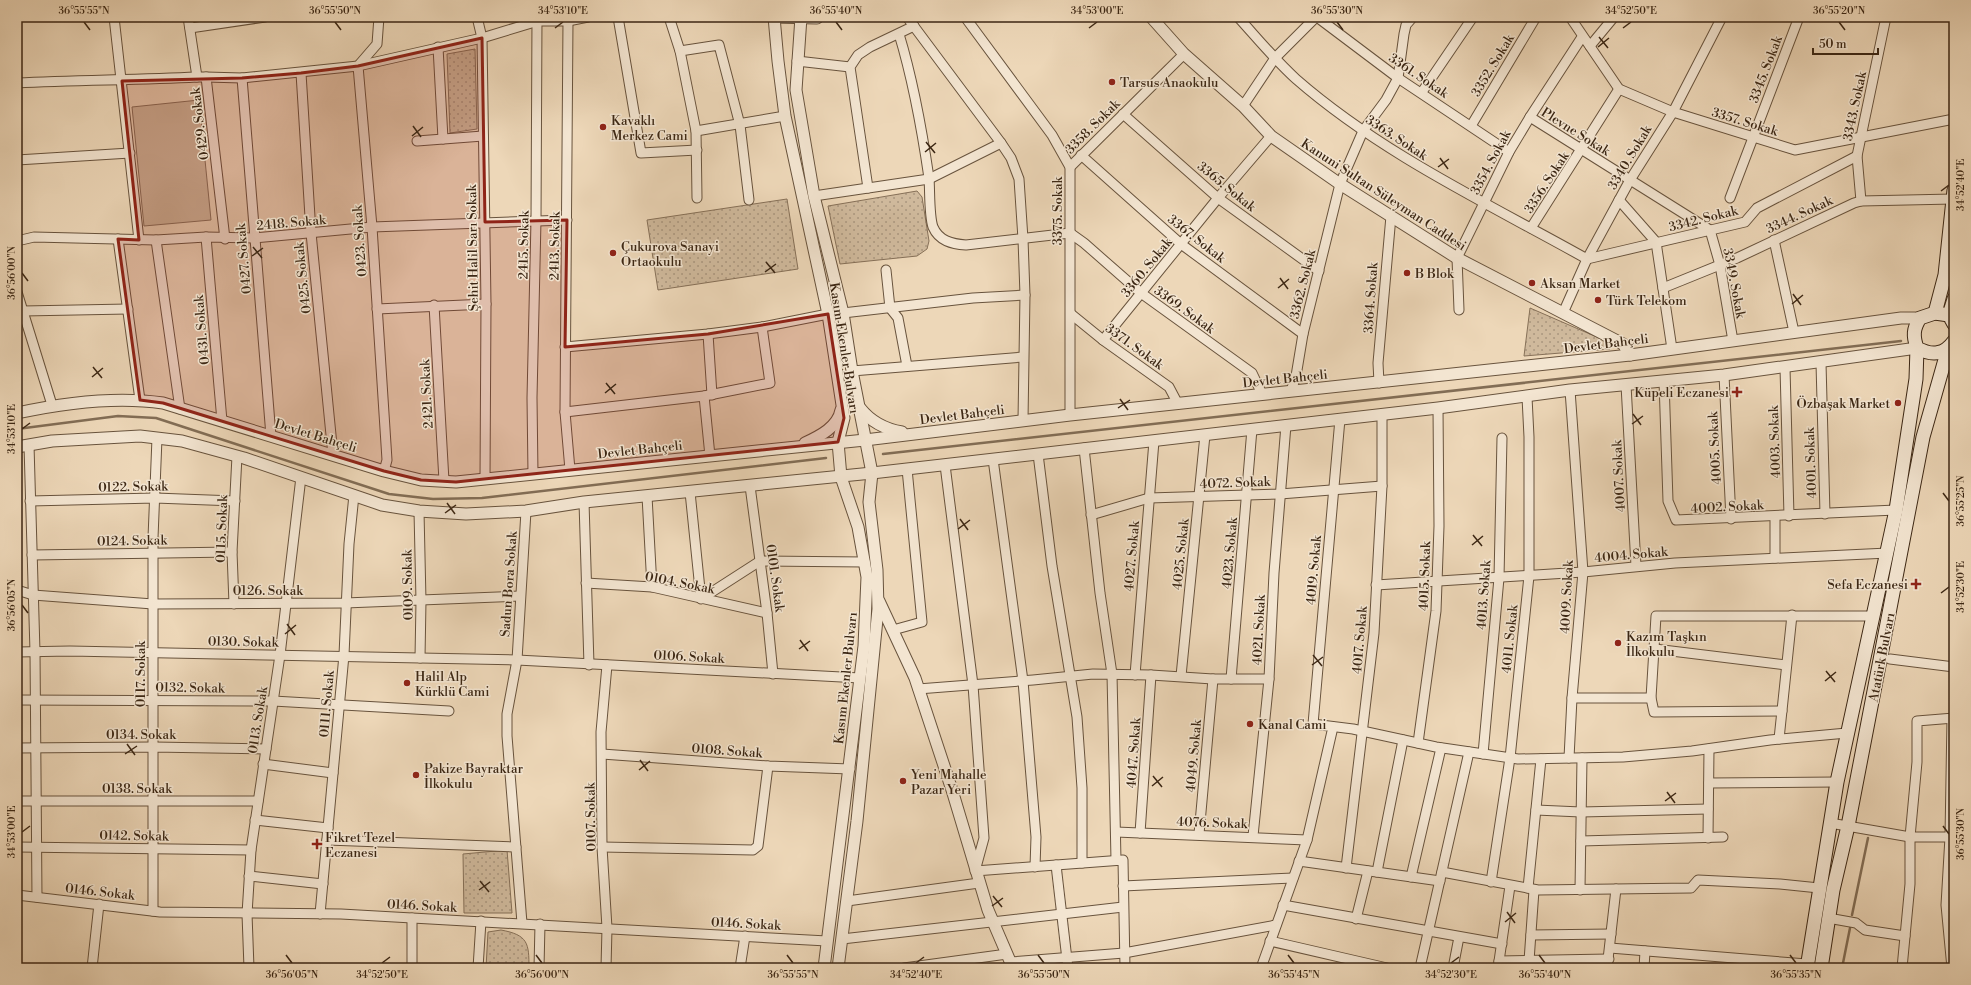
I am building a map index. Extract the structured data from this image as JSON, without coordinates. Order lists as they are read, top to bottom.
{
  "streets": {
    "main road": ["Atatürk Bulvarı"],
    "street": [
      "3352. Sokak",
      "3345. Sokak",
      "3361. Sokak",
      "3343. Sokak",
      "3357. Sokak",
      "0429. Sokak",
      "3358. Sokak",
      "Plevne Sokak",
      "3363. Sokak",
      "3340. Sokak",
      "3354. Sokak",
      "3356. Sokak",
      "3365. Sokak",
      "Kanuni Sultan Süleyman Caddesi",
      "3375. Sokak",
      "3344. Sokak",
      "3342. Sokak",
      "2418. Sokak",
      "3367. Sokak",
      "0423. Sokak",
      "2415. Sokak",
      "2413. Sokak",
      "Şehit Halil Sarı Sokak",
      "0427. Sokak",
      "3360. Sokak",
      "0425. Sokak",
      "3349. Sokak",
      "3362. Sokak",
      "3364. Sokak",
      "3369. Sokak",
      "0431. Sokak",
      "Devlet Bahçeli",
      "3371. Sokak",
      "Kasım Ekenler Bulvarı",
      "2421. Sokak",
      "4003. Sokak",
      "4005. Sokak",
      "4001. Sokak",
      "4007. Sokak",
      "4072. Sokak",
      "0122. Sokak",
      "4002. Sokak",
      "0115. Sokak",
      "0124. Sokak",
      "4023. Sokak",
      "4025. Sokak",
      "4004. Sokak",
      "4027. Sokak",
      "4019. Sokak",
      "4015. Sokak",
      "0101. Sokak",
      "0104. Sokak",
      "Sadun Bora Sokak",
      "0109. Sokak",
      "0126. Sokak",
      "4013. Sokak",
      "4009. Sokak",
      "4021. Sokak",
      "4011. Sokak",
      "4017. Sokak",
      "0130. Sokak",
      "0106. Sokak",
      "0117. Sokak",
      "0132. Sokak",
      "0111. Sokak",
      "0113. Sokak",
      "0134. Sokak",
      "0108. Sokak",
      "4047. Sokak",
      "4049. Sokak",
      "0138. Sokak",
      "0107. Sokak",
      "4076. Sokak",
      "0142. Sokak",
      "0146. Sokak"
    ]
  },
  "crossings": [
    ["3352. Sokak", "3361. Sokak"],
    ["3345. Sokak", "3357. Sokak"],
    ["3361. Sokak", "3354. Sokak"],
    ["3361. Sokak", "3362. Sokak"],
    ["3343. Sokak", "3357. Sokak"],
    ["3343. Sokak", "3344. Sokak"],
    ["3343. Sokak", "3342. Sokak"],
    ["3357. Sokak", "3340. Sokak"],
    ["3357. Sokak", "3354. Sokak"],
    ["3357. Sokak", "3356. Sokak"],
    ["0429. Sokak", "2418. Sokak"],
    ["3358. Sokak", "3365. Sokak"],
    ["3358. Sokak", "Kanuni Sultan Süleyman Caddesi"],
    ["3358. Sokak", "3375. Sokak"],
    ["3358. Sokak", "3367. Sokak"],
    ["Plevne Sokak", "3340. Sokak"],
    ["Plevne Sokak", "3354. Sokak"],
    ["Plevne Sokak", "3356. Sokak"],
    ["Plevne Sokak", "3342. Sokak"],
    ["Plevne Sokak", "3349. Sokak"],
    ["3363. Sokak", "3340. Sokak"],
    ["3363. Sokak", "3354. Sokak"],
    ["3363. Sokak", "3356. Sokak"],
    ["3363. Sokak", "3342. Sokak"],
    ["3363. Sokak", "3362. Sokak"],
    ["3340. Sokak", "Kanuni Sultan Süleyman Caddesi"],
    ["3340. Sokak", "3342. Sokak"],
    ["3354. Sokak", "Kanuni Sultan Süleyman Caddesi"],
    ["3365. Sokak", "3360. Sokak"],
    ["3365. Sokak", "3362. Sokak"],
    ["Kanuni Sultan Süleyman Caddesi", "3360. Sokak"],
    ["Kanuni Sultan Süleyman Caddesi", "3362. Sokak"],
    ["Kanuni Sultan Süleyman Caddesi", "3364. Sokak"],
    ["Kanuni Sultan Süleyman Caddesi", "Devlet Bahçeli"],
    ["3375. Sokak", "3369. Sokak"],
    ["3375. Sokak", "Devlet Bahçeli"],
    ["3375. Sokak", "3371. Sokak"],
    ["3344. Sokak", "3349. Sokak"],
    ["3342. Sokak", "3349. Sokak"],
    ["2418. Sokak", "0423. Sokak"],
    ["2418. Sokak", "2415. Sokak"],
    ["2418. Sokak", "2413. Sokak"],
    ["2418. Sokak", "Şehit Halil Sarı Sokak"],
    ["2418. Sokak", "0427. Sokak"],
    ["2418. Sokak", "0425. Sokak"],
    ["2418. Sokak", "0431. Sokak"],
    ["3367. Sokak", "3360. Sokak"],
    ["3367. Sokak", "3362. Sokak"],
    ["0423. Sokak", "Devlet Bahçeli"],
    ["2415. Sokak", "Devlet Bahçeli"],
    ["2413. Sokak", "Devlet Bahçeli"],
    ["Şehit Halil Sarı Sokak", "Devlet Bahçeli"],
    ["0427. Sokak", "Devlet Bahçeli"],
    ["3360. Sokak", "3369. Sokak"],
    ["3360. Sokak", "3371. Sokak"],
    ["0425. Sokak", "Devlet Bahçeli"],
    ["3349. Sokak", "Devlet Bahçeli"],
    ["3362. Sokak", "Devlet Bahçeli"],
    ["3364. Sokak", "Devlet Bahçeli"],
    ["3369. Sokak", "Devlet Bahçeli"],
    ["0431. Sokak", "Devlet Bahçeli"],
    ["Devlet Bahçeli", "3371. Sokak"],
    ["Devlet Bahçeli", "Kasım Ekenler Bulvarı"],
    ["Devlet Bahçeli", "2421. Sokak"],
    ["Devlet Bahçeli", "Atatürk Bulvarı"],
    ["Kasım Ekenler Bulvarı", "0106. Sokak"],
    ["Kasım Ekenler Bulvarı", "0108. Sokak"],
    ["Kasım Ekenler Bulvarı", "0146. Sokak"],
    ["4003. Sokak", "4002. Sokak"],
    ["4005. Sokak", "4002. Sokak"],
    ["4001. Sokak", "4002. Sokak"],
    ["4007. Sokak", "4004. Sokak"],
    ["4072. Sokak", "4023. Sokak"],
    ["4072. Sokak", "4025. Sokak"],
    ["4072. Sokak", "4027. Sokak"],
    ["4072. Sokak", "4019. Sokak"],
    ["4072. Sokak", "4021. Sokak"],
    ["4072. Sokak", "4017. Sokak"],
    ["0122. Sokak", "0115. Sokak"],
    ["0122. Sokak", "0117. Sokak"],
    ["4002. Sokak", "Atatürk Bulvarı"],
    ["0115. Sokak", "0124. Sokak"],
    ["0115. Sokak", "0126. Sokak"],
    ["0124. Sokak", "0117. Sokak"],
    ["4004. Sokak", "4015. Sokak"],
    ["4004. Sokak", "4013. Sokak"],
    ["4004. Sokak", "4009. Sokak"],
    ["4004. Sokak", "4011. Sokak"],
    ["4004. Sokak", "4017. Sokak"],
    ["4004. Sokak", "Atatürk Bulvarı"],
    ["0101. Sokak", "0104. Sokak"],
    ["0101. Sokak", "0106. Sokak"],
    ["Sadun Bora Sokak", "0126. Sokak"],
    ["Sadun Bora Sokak", "0130. Sokak"],
    ["Sadun Bora Sokak", "0106. Sokak"],
    ["Sadun Bora Sokak", "0146. Sokak"],
    ["0109. Sokak", "0126. Sokak"],
    ["0109. Sokak", "0130. Sokak"],
    ["0126. Sokak", "0117. Sokak"],
    ["0126. Sokak", "0111. Sokak"],
    ["0126. Sokak", "0113. Sokak"],
    ["4021. Sokak", "4076. Sokak"],
    ["0130. Sokak", "0106. Sokak"],
    ["0130. Sokak", "0117. Sokak"],
    ["0130. Sokak", "0111. Sokak"],
    ["0130. Sokak", "0113. Sokak"],
    ["0106. Sokak", "0107. Sokak"],
    ["0117. Sokak", "0132. Sokak"],
    ["0117. Sokak", "0134. Sokak"],
    ["0117. Sokak", "0138. Sokak"],
    ["0117. Sokak", "0142. Sokak"],
    ["0117. Sokak", "0146. Sokak"],
    ["0132. Sokak", "0111. Sokak"],
    ["0132. Sokak", "0113. Sokak"],
    ["0111. Sokak", "0146. Sokak"],
    ["0113. Sokak", "0134. Sokak"],
    ["0113. Sokak", "0138. Sokak"],
    ["0113. Sokak", "0142. Sokak"],
    ["0113. Sokak", "0146. Sokak"],
    ["0108. Sokak", "0107. Sokak"],
    ["4047. Sokak", "4076. Sokak"],
    ["4049. Sokak", "4076. Sokak"],
    ["0107. Sokak", "0146. Sokak"]
  ],
  "places": {
    "other": [
      "Tarsus Anaokulu",
      "Kavaklı Merkez Cami",
      "Çukurova Sanayi Ortaokulu",
      "B Blok",
      "Aksan Market",
      "Türk Telekom",
      "Özbaşak Market",
      "Kazım Taşkın İlkokulu",
      "Halil Alp Kürklü Cami",
      "Kanal Cami",
      "Pakize Bayraktar İlkokulu",
      "Yeni Mahalle Pazar Yeri"
    ],
    "health": ["Küpeli Eczanesi", "Sefa Eczanesi", "Fikret Tezel Eczanesi"]
  },
  "scale_bar": "50 m",
  "coordinates": [
    "36°55'55\"N",
    "36°55'50\"N",
    "34°53'10\"E",
    "36°55'40\"N",
    "34°53'00\"E",
    "36°55'30\"N",
    "34°52'50\"E",
    "36°55'20\"N",
    "34°52'40\"E",
    "36°56'00\"N",
    "36°55'25\"N",
    "34°52'30\"E",
    "36°56'05\"N",
    "36°55'45\"N",
    "36°55'35\"N"
  ]
}
